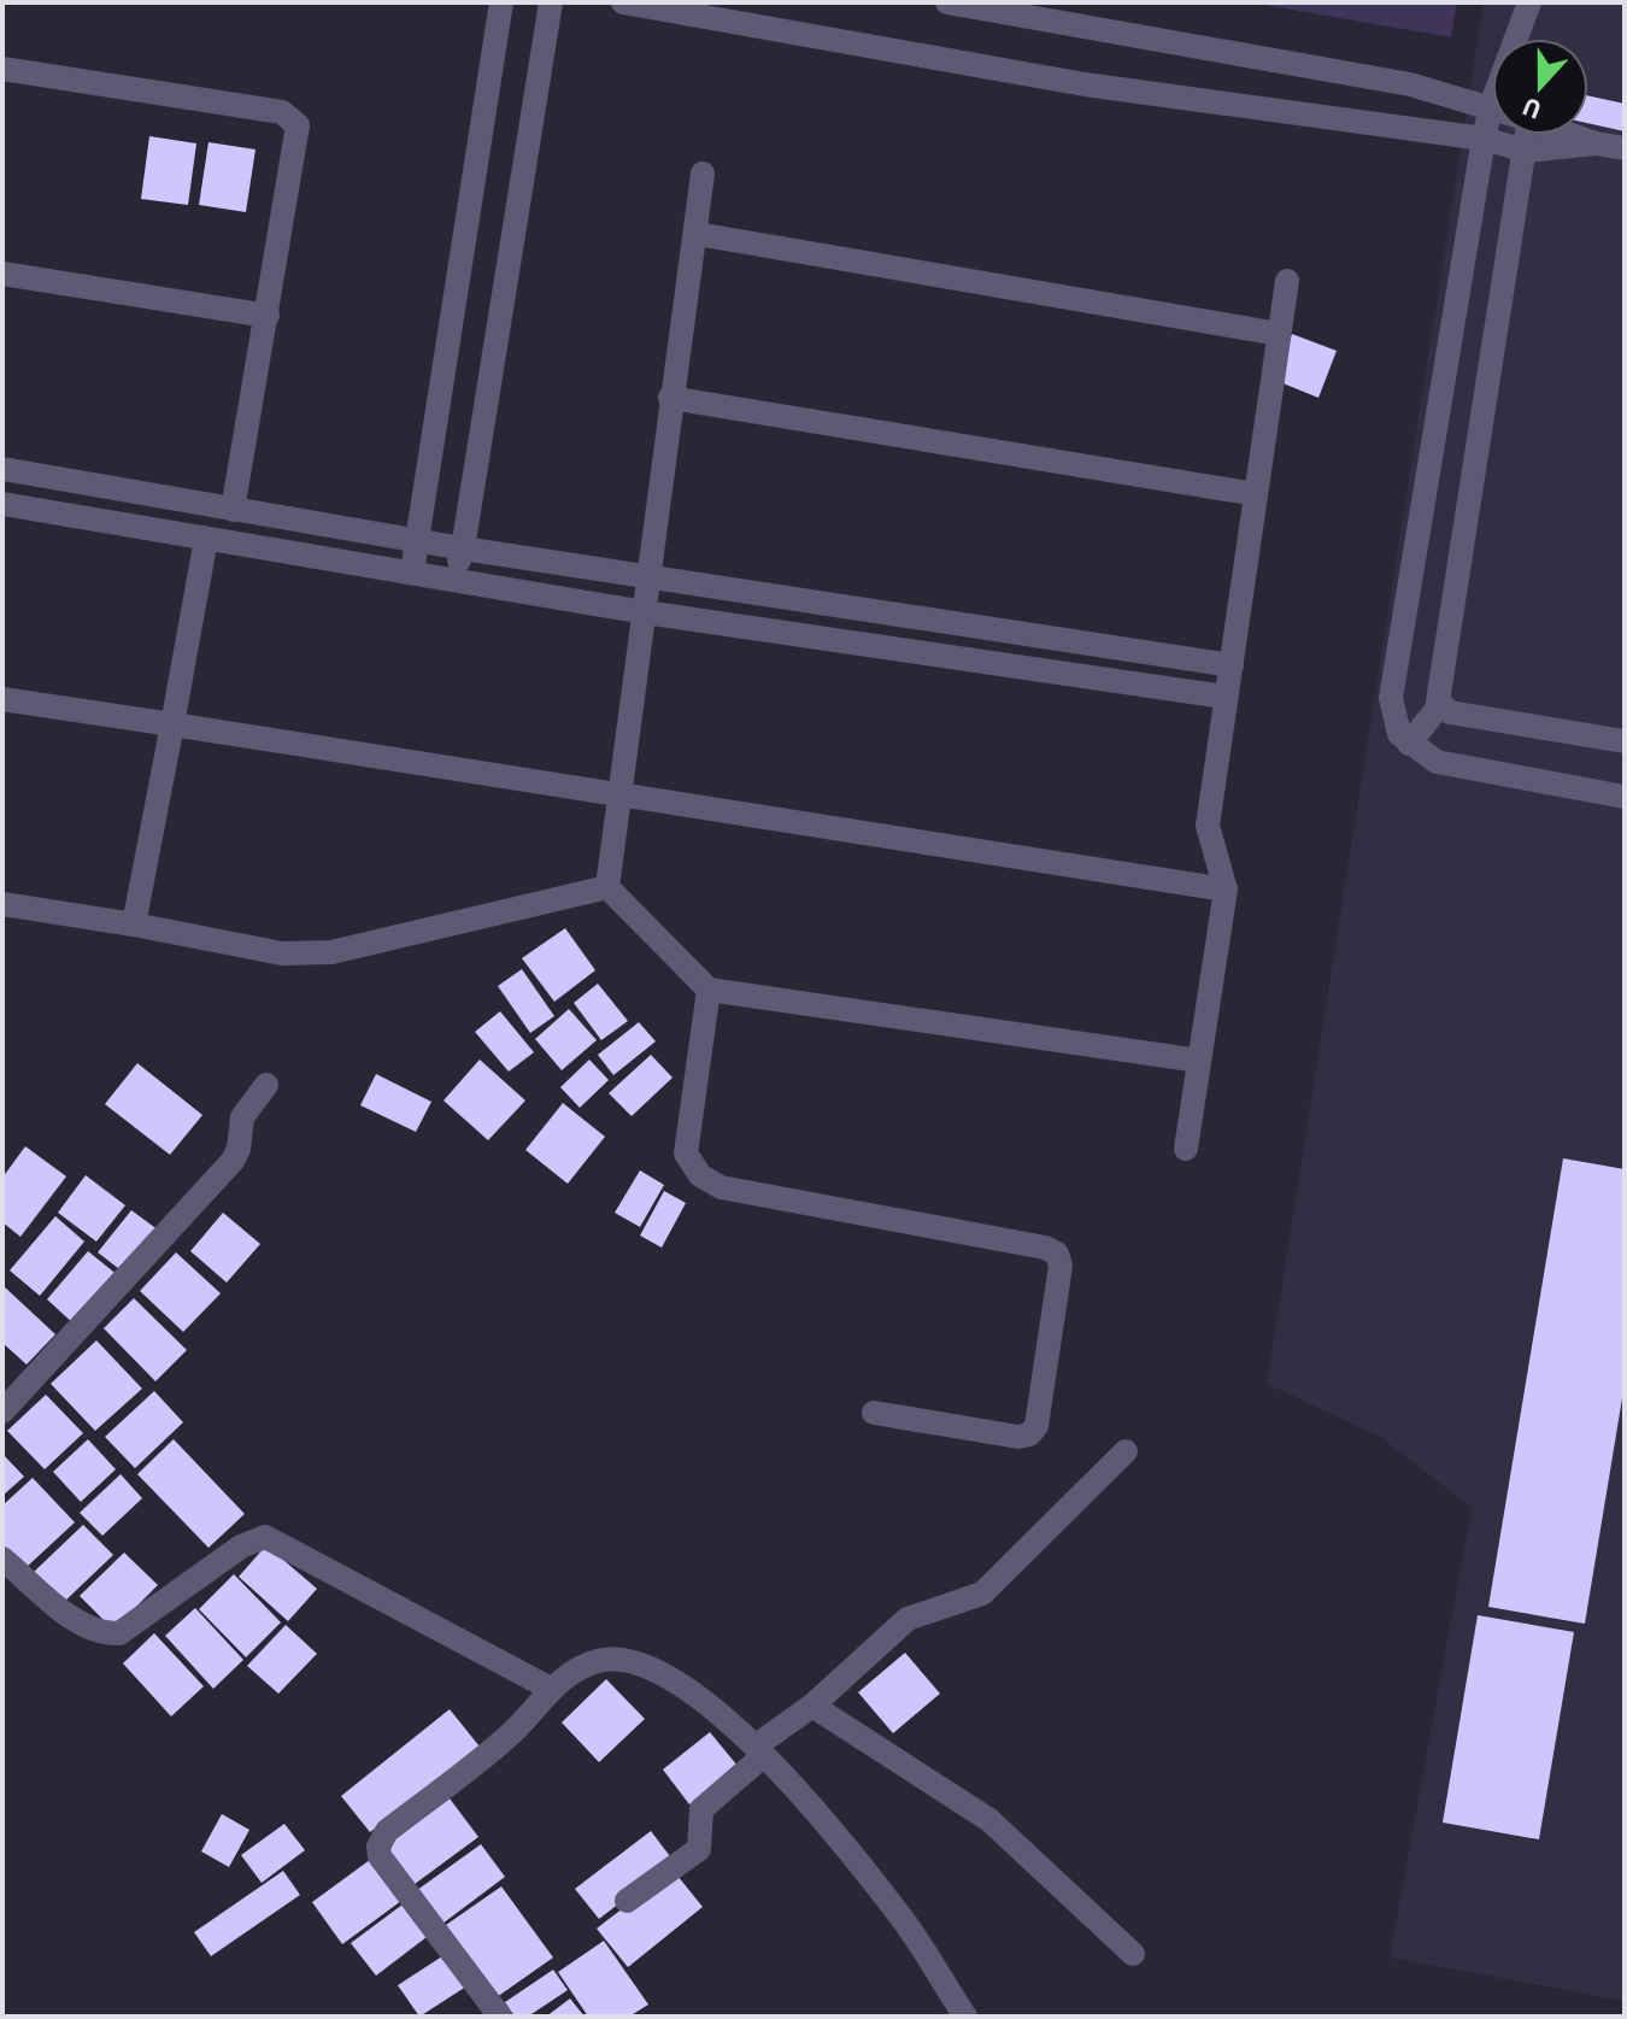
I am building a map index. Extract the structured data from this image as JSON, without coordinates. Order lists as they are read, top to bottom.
{
  "north": "bottom"
}
